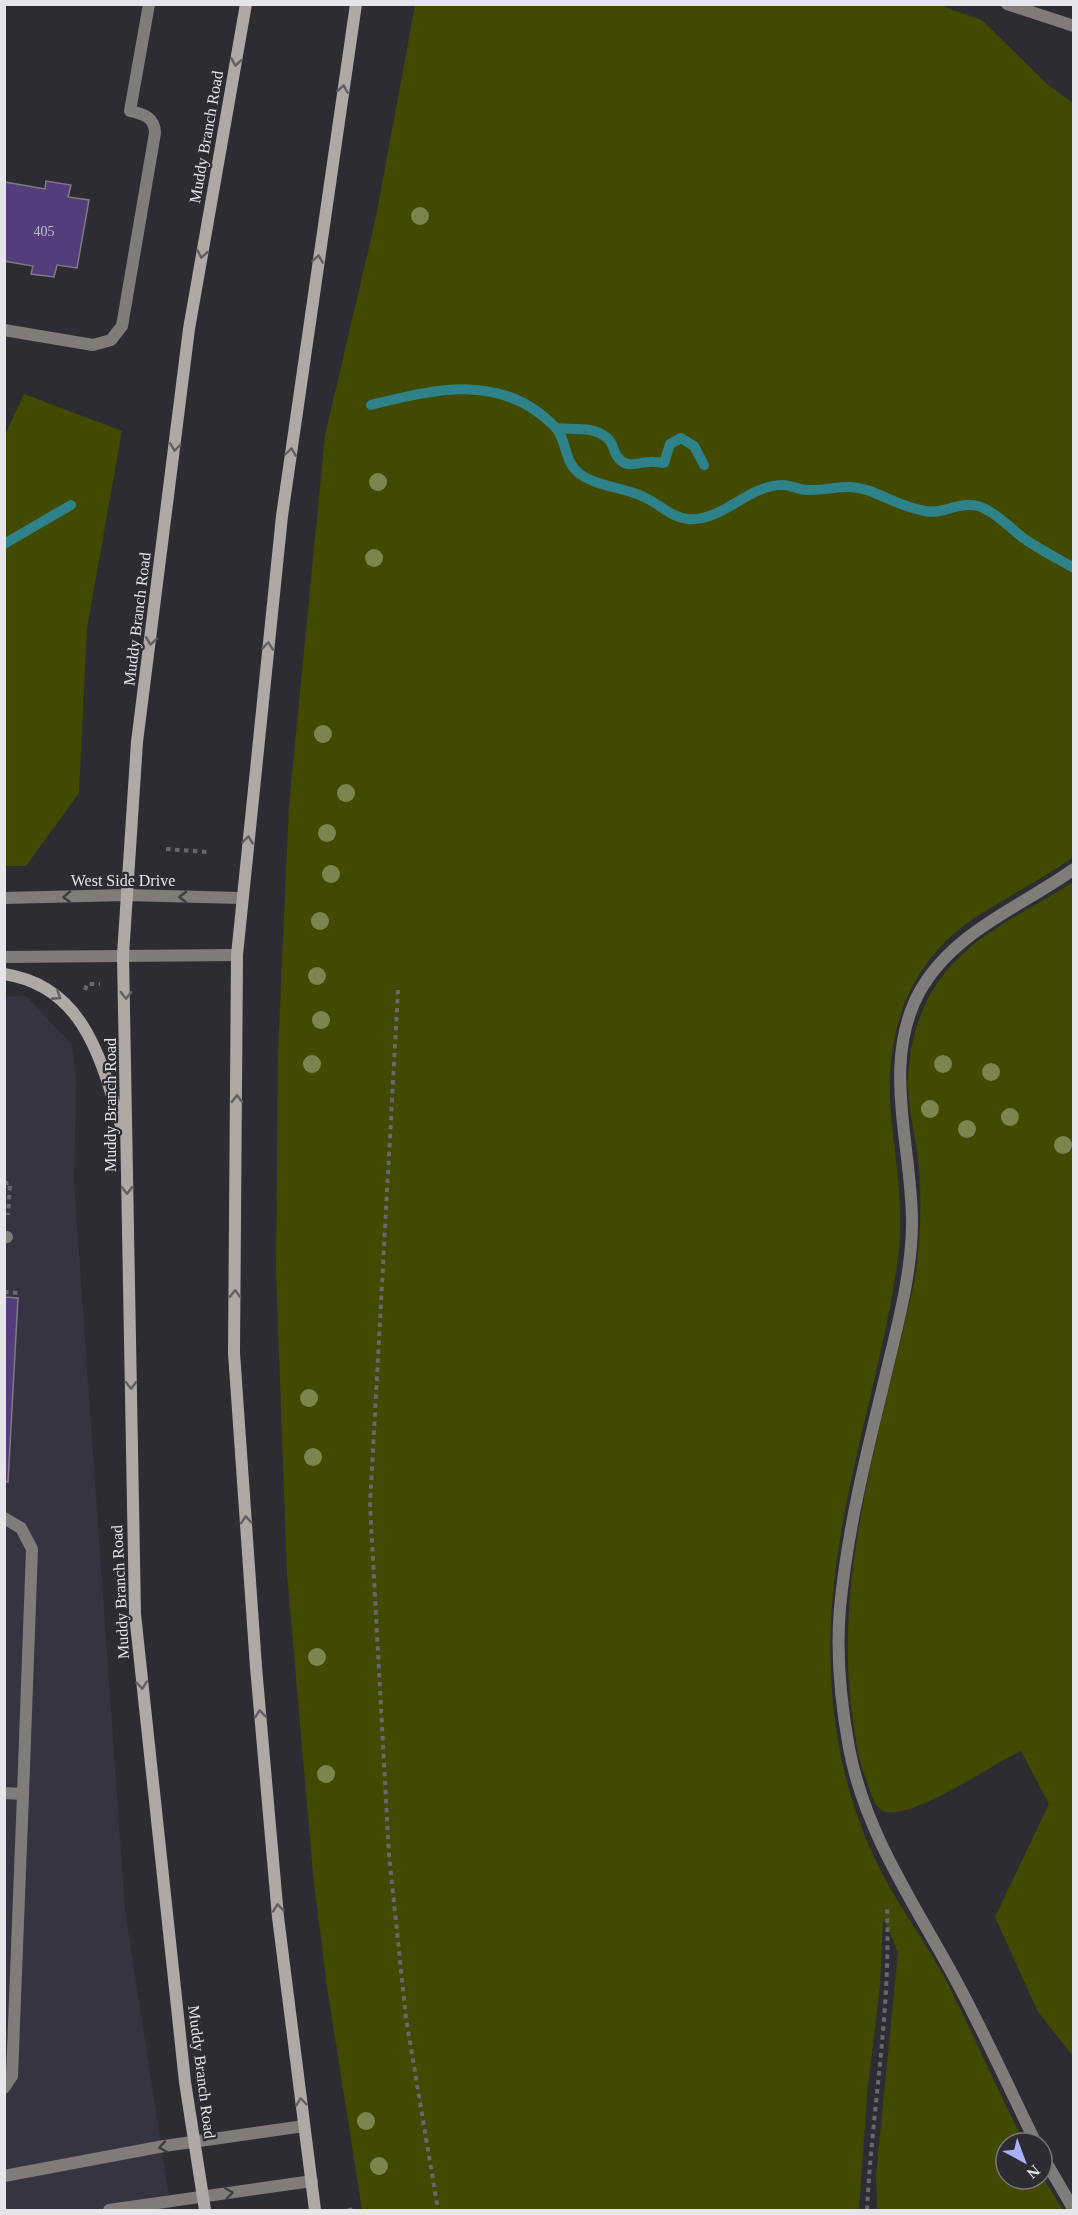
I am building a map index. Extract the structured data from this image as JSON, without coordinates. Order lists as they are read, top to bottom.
{
  "streets": {
    "main road": ["Muddy Branch Road"],
    "street": ["West Side Drive"]
  },
  "crossings": [
    ["Muddy Branch Road", "West Side Drive"]
  ],
  "one_way": ["Muddy Branch Road"],
  "house_numbers": ["405"],
  "north": "bottom right"
}
